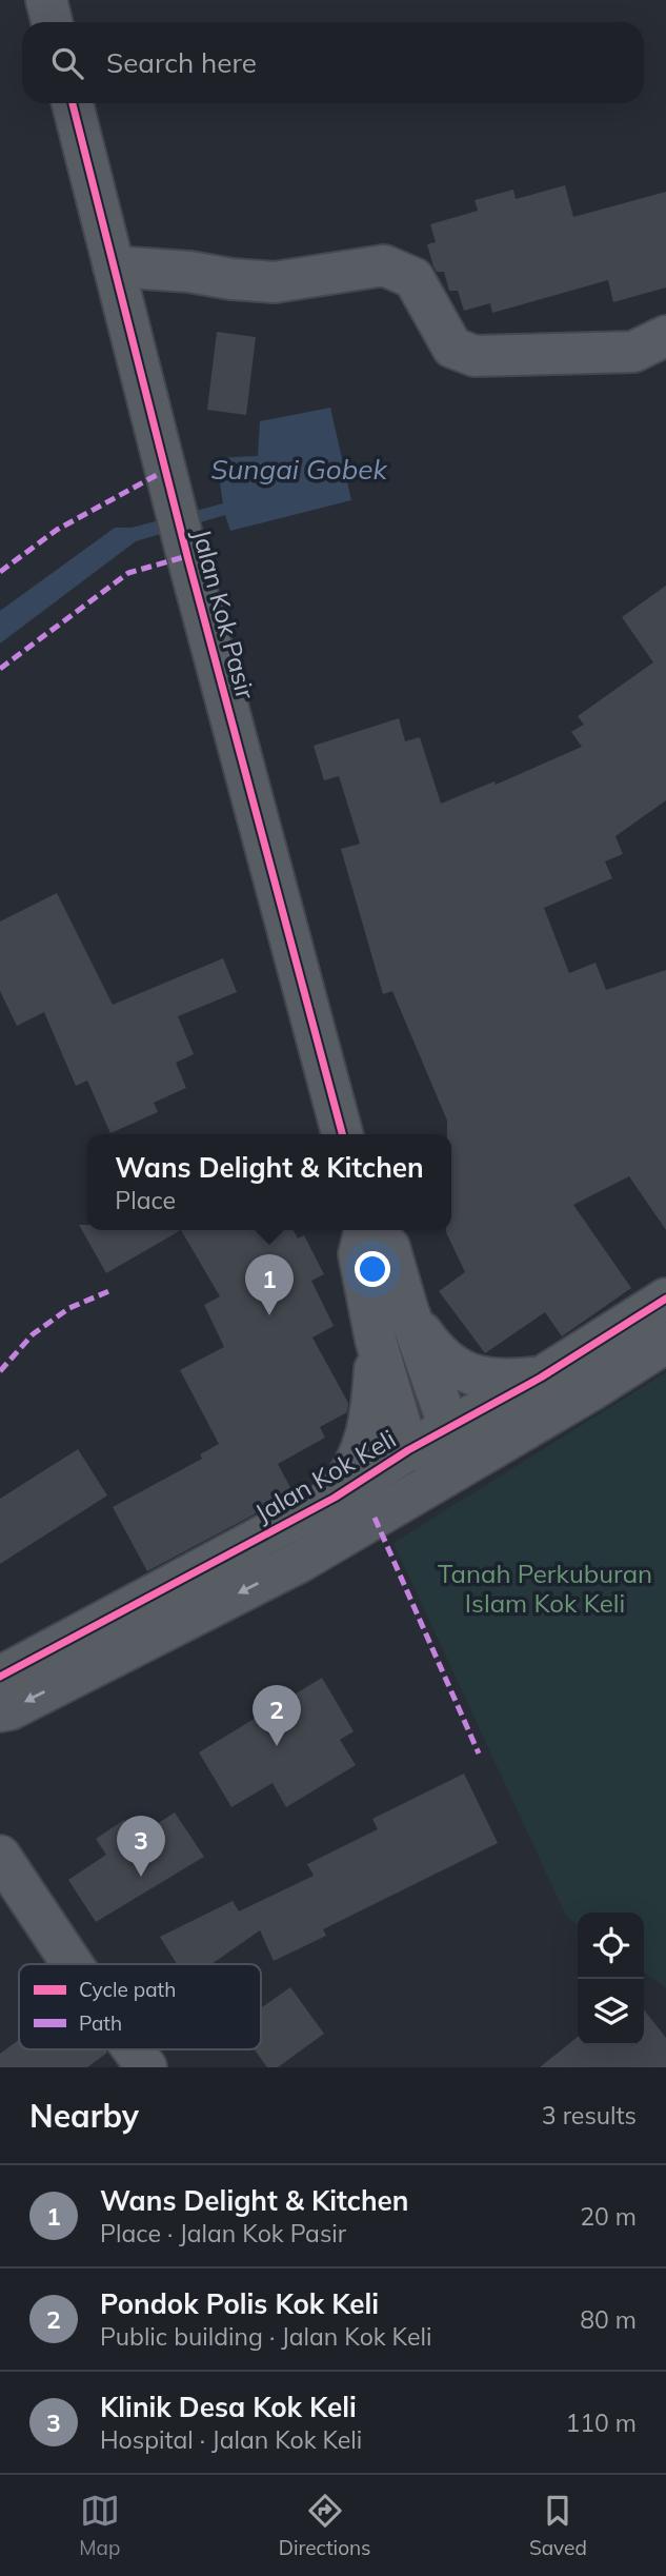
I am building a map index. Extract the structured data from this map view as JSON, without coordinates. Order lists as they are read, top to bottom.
{
  "streets": {
    "street": ["Jalan Kok Pasir", "Jalan Kok Keli"]
  },
  "water": ["Sungai Gobek"],
  "parks": ["Tanah Perkuburan Islam Kok Keli"],
  "legend": ["Cycle path", "Path"],
  "page": {
    "search": "Search here",
    "popup": ["Wans Delight & Kitchen", "Place"],
    "pins": ["1", "2", "3"],
    "heading": ["Nearby", "3 results"],
    "list": [
      {
        "mark": "1",
        "name": "Wans Delight & Kitchen",
        "note": "Place · Jalan Kok Pasir",
        "value": "20 m"
      },
      {
        "mark": "2",
        "name": "Pondok Polis Kok Keli",
        "note": "Public building · Jalan Kok Keli",
        "value": "80 m"
      },
      {
        "mark": "3",
        "name": "Klinik Desa Kok Keli",
        "note": "Hospital · Jalan Kok Keli",
        "value": "110 m"
      }
    ],
    "nav": ["Map", "Directions", "Saved"]
  }
}
